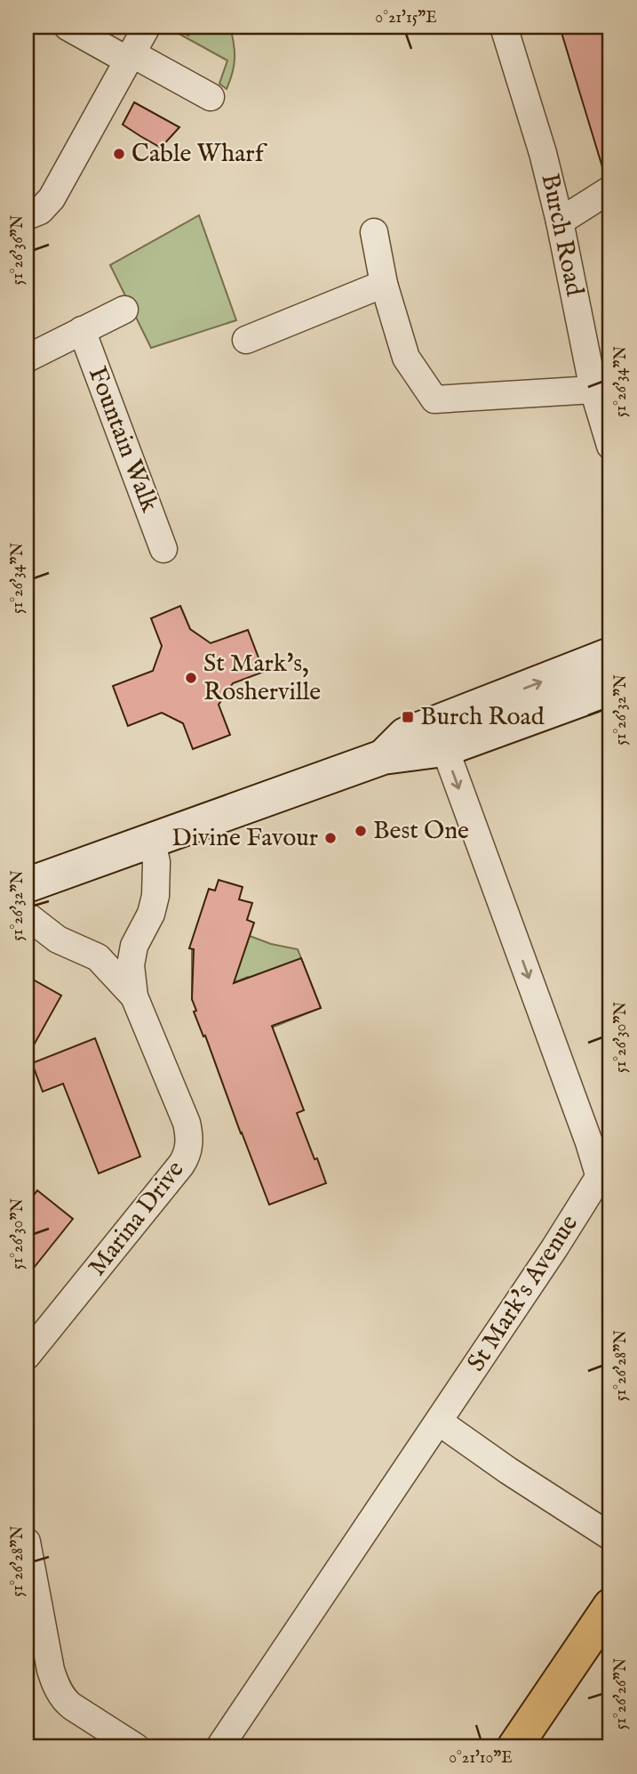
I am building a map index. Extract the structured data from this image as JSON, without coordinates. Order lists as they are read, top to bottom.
{
  "streets": {
    "street": [
      "Burch Road",
      "Fountain Walk",
      "Marina Drive",
      "St Mark's Avenue"
    ]
  },
  "one_way": ["St Mark's Avenue"],
  "places": {
    "other": [
      "Cable Wharf",
      "St Mark's, Rosherville",
      "Best One",
      "Divine Favour"
    ],
    "transit": ["Burch Road"]
  },
  "coordinates": [
    "0°21'15\"E",
    "51°26'36\"N",
    "51°26'34\"N",
    "51°26'32\"N",
    "51°26'30\"N",
    "51°26'28\"N",
    "51°26'26\"N",
    "0°21'10\"E"
  ]
}
